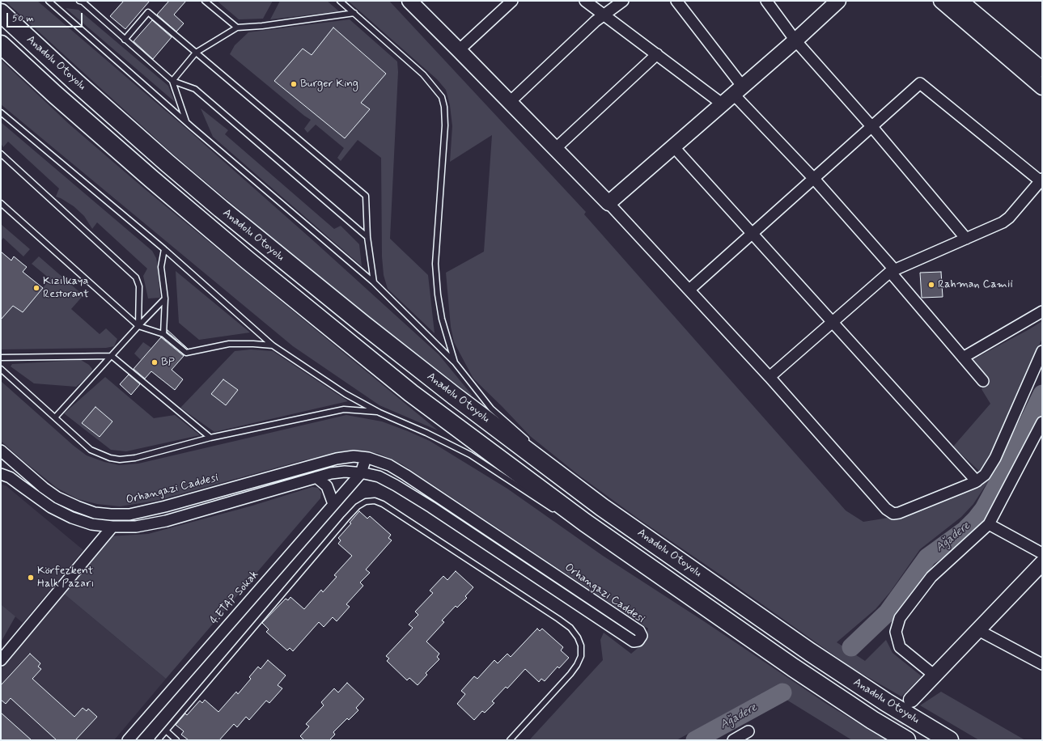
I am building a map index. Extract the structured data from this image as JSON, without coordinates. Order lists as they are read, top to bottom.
{
  "streets": {
    "highway": ["Anadolu Otoyolu"],
    "street": ["Orhangazi Caddesi", "4.ETAP Sokak"]
  },
  "crossings": [
    ["Orhangazi Caddesi", "4.ETAP Sokak"]
  ],
  "water": ["Ağadere"],
  "places": [
    "Burger King",
    "Rahman Camii",
    "Kızılkaya Restorant",
    "BP",
    "Körfezkent Halk Pazarı"
  ],
  "scale_bar": "50 m"
}
